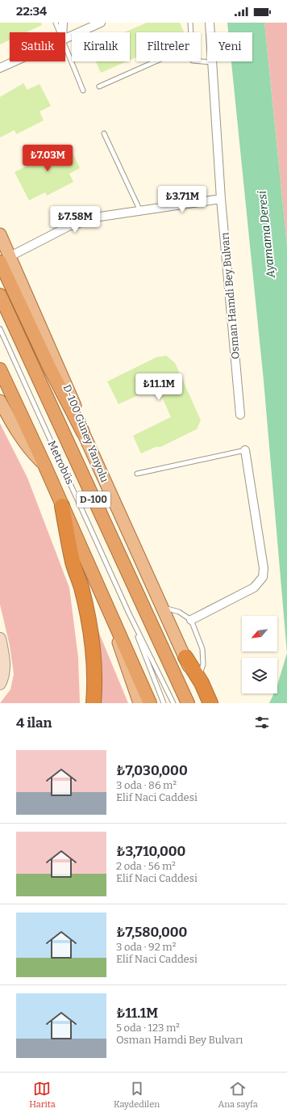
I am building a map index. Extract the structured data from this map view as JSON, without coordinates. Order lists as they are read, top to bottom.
{
  "streets": {
    "highway": ["D-100"],
    "main road": ["D-100 Güney Yanyolu"],
    "street": ["Osman Hamdi Bey Bulvarı"],
    "lane": ["Metrobüs"]
  },
  "water": ["Ayamama Deresi"],
  "north": "bottom left",
  "page": {
    "status": "22:34",
    "chip": [
      "Satılık",
      "Kiralık",
      "Filtreler",
      "Yeni"
    ],
    "price": [
      "₺7.03M",
      "₺3.71M",
      "₺7.58M",
      "₺11.1M"
    ],
    "heading": "4 ilan",
    "list": [
      {
        "name": "₺7,030,000",
        "note": "3 oda · 86 m² · Elif Naci Caddesi"
      },
      {
        "name": "₺3,710,000",
        "note": "2 oda · 56 m² · Elif Naci Caddesi"
      },
      {
        "name": "₺7,580,000",
        "note": "3 oda · 92 m² · Elif Naci Caddesi"
      },
      {
        "name": "₺11.1M",
        "note": "5 oda · 123 m² · Osman Hamdi Bey Bulvarı"
      }
    ],
    "tabs": ["Harita", "Kaydedilen", "Ana sayfa"]
  }
}
